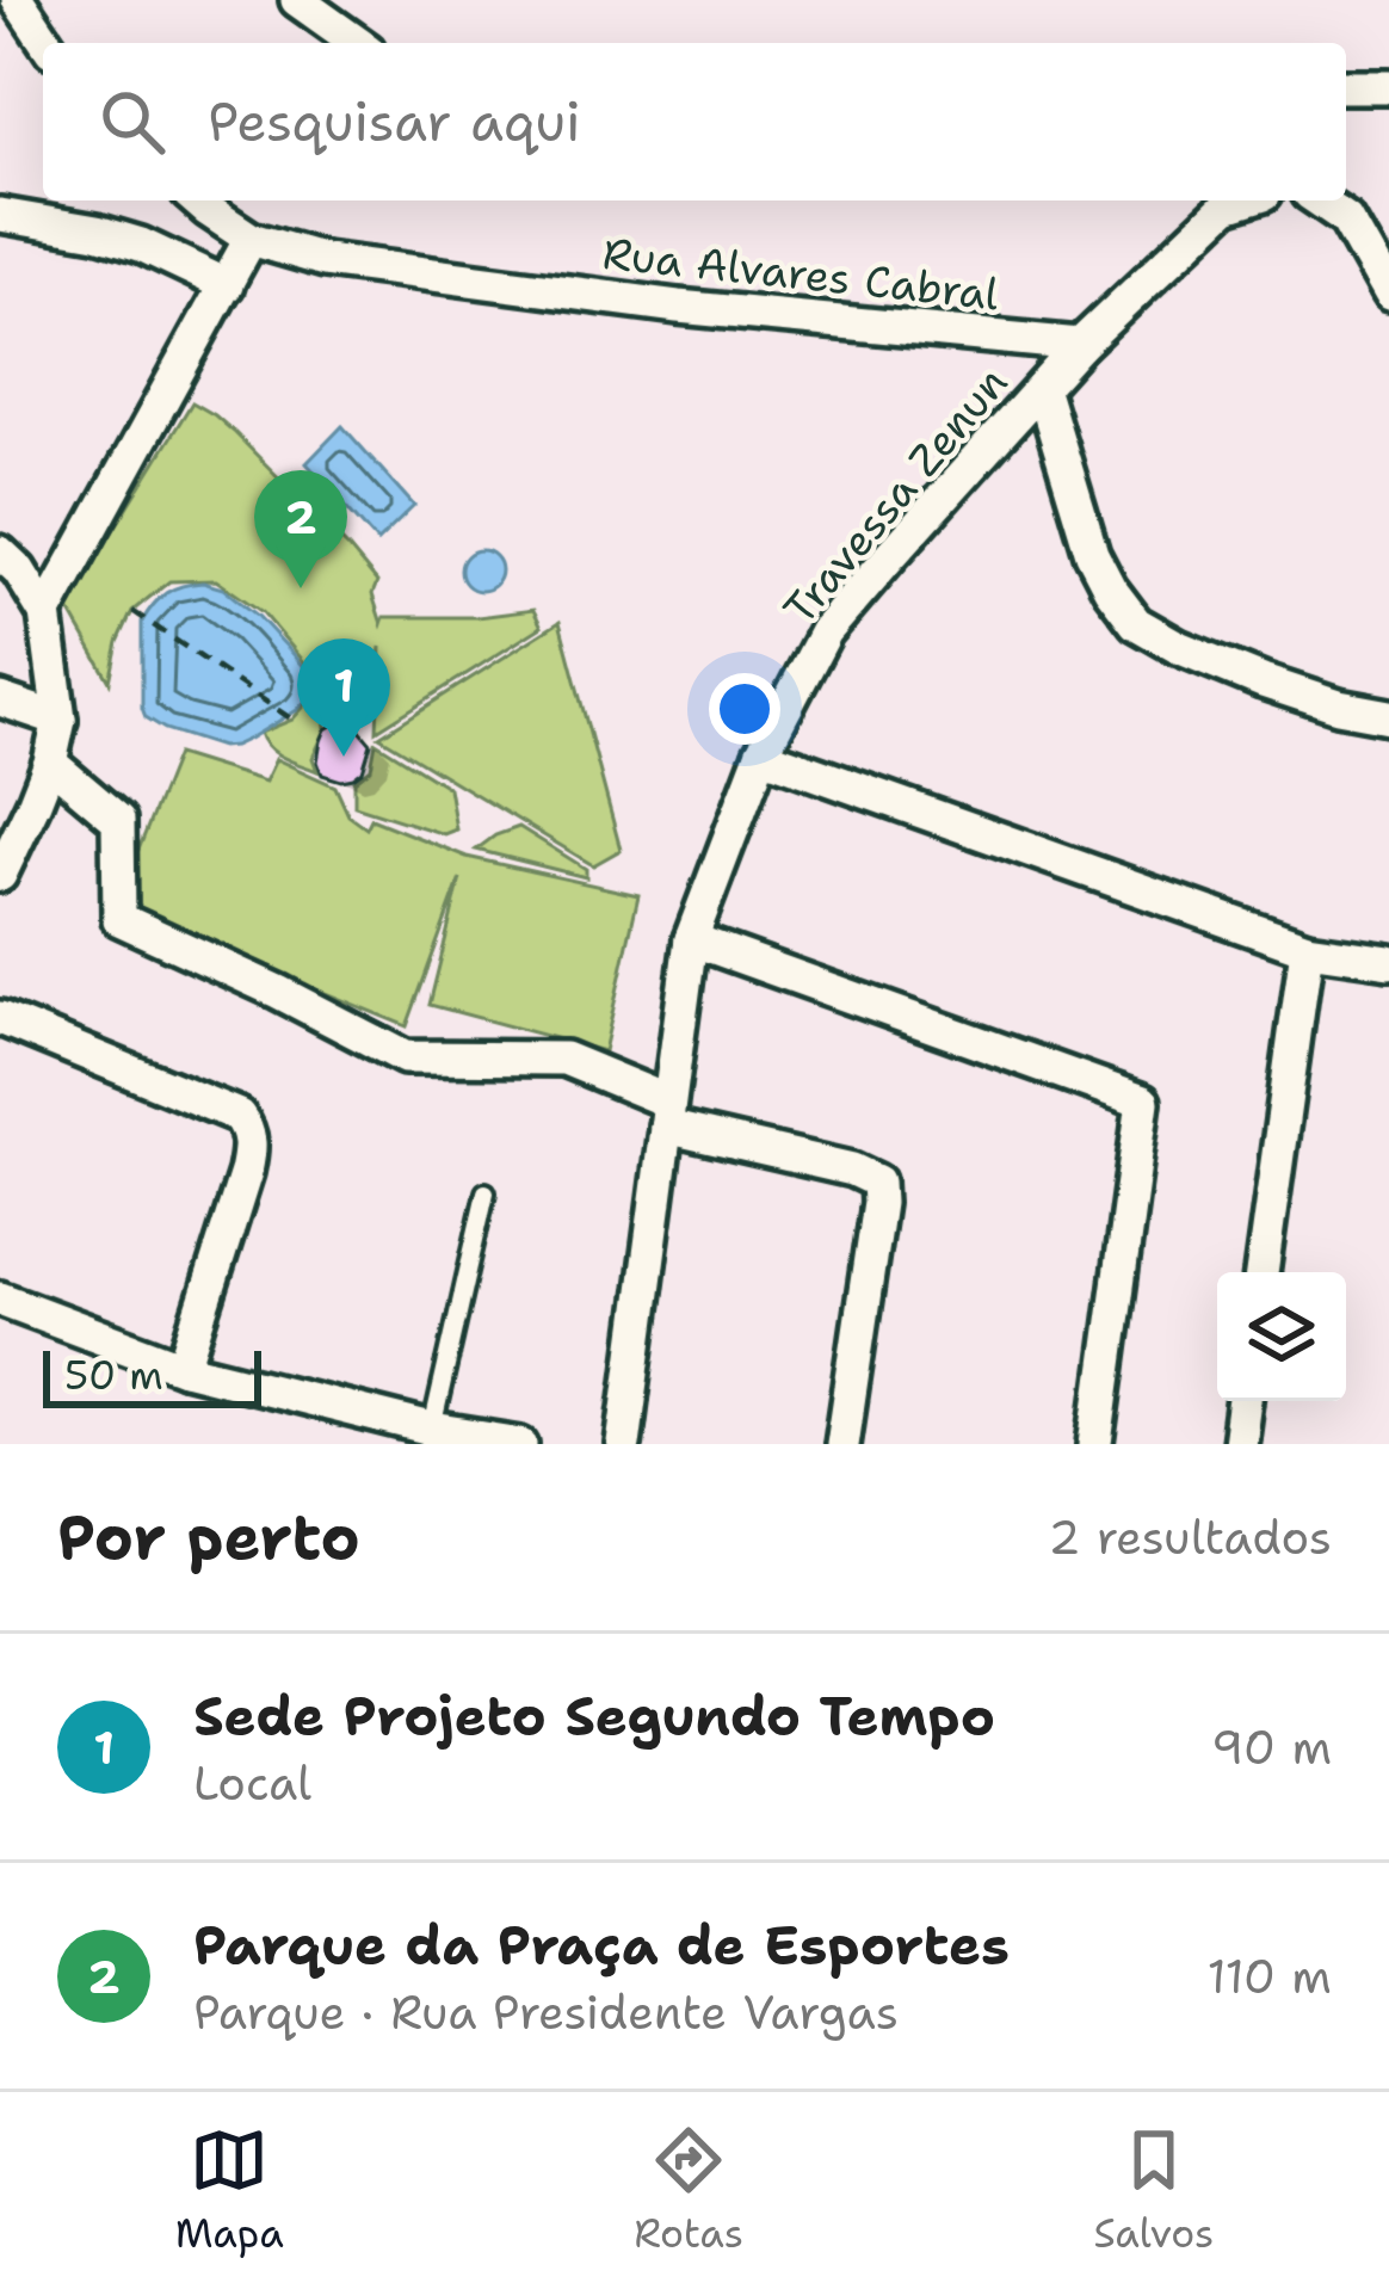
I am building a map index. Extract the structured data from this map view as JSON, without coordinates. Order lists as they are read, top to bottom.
{
  "streets": {
    "street": ["Rua Alvares Cabral", "Travessa Zenun"]
  },
  "crossings": [
    ["Rua Alvares Cabral", "Travessa Zenun"]
  ],
  "scale_bar": "50 m",
  "page": {
    "search": "Pesquisar aqui",
    "pins": ["2", "1"],
    "scale": "50 m",
    "heading": ["Por perto", "2 resultados"],
    "list": [
      {
        "mark": "1",
        "name": "Sede Projeto Segundo Tempo",
        "note": "Local",
        "value": "90 m"
      },
      {
        "mark": "2",
        "name": "Parque da Praça de Esportes",
        "note": "Parque · Rua Presidente Vargas",
        "value": "110 m"
      }
    ],
    "nav": ["Mapa", "Rotas", "Salvos"]
  }
}
